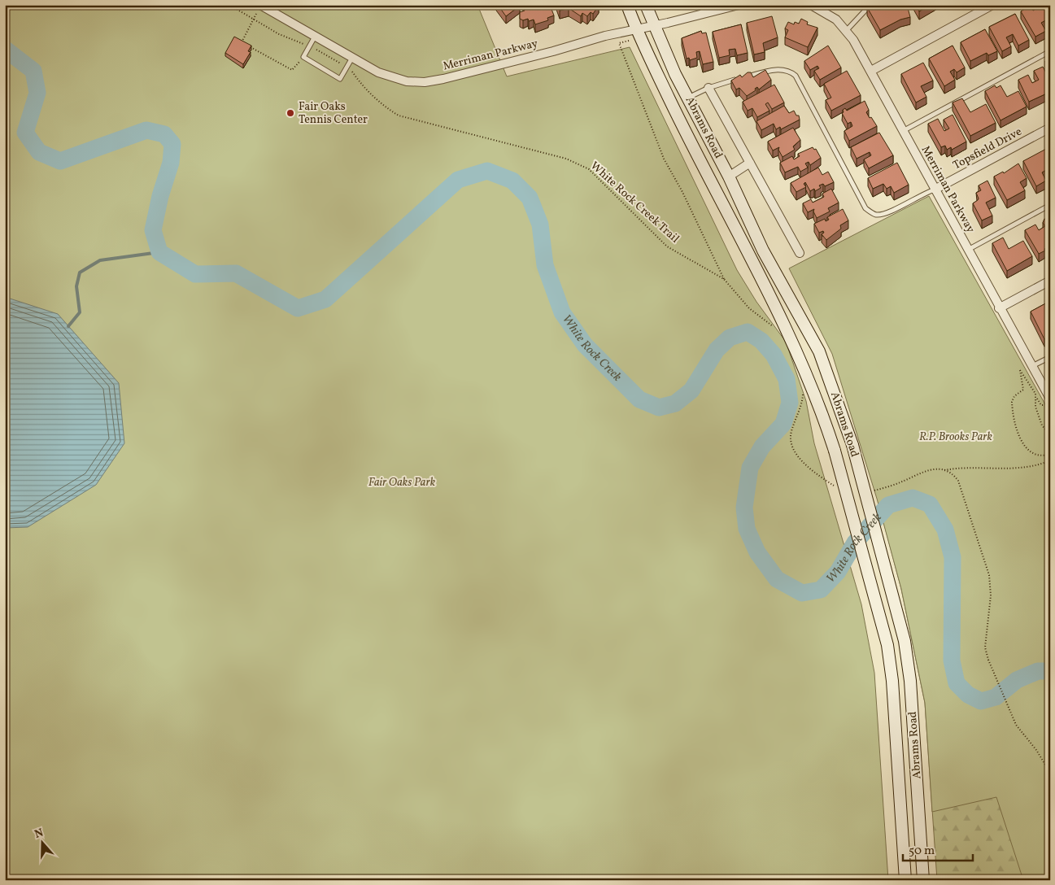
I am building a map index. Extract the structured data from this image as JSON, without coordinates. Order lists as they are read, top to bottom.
{
  "streets": {
    "main road": ["Abrams Road"],
    "street": ["Merriman Parkway", "Topsfield Drive"],
    "path": ["White Rock Creek Trail"]
  },
  "crossings": [
    ["Merriman Parkway", "Abrams Road"],
    ["Merriman Parkway", "Topsfield Drive"]
  ],
  "water": ["White Rock Creek"],
  "parks": ["R.P. Brooks Park", "Fair Oaks Park"],
  "places": ["Fair Oaks Tennis Center"],
  "scale_bar": "50 m",
  "north": "top"
}
